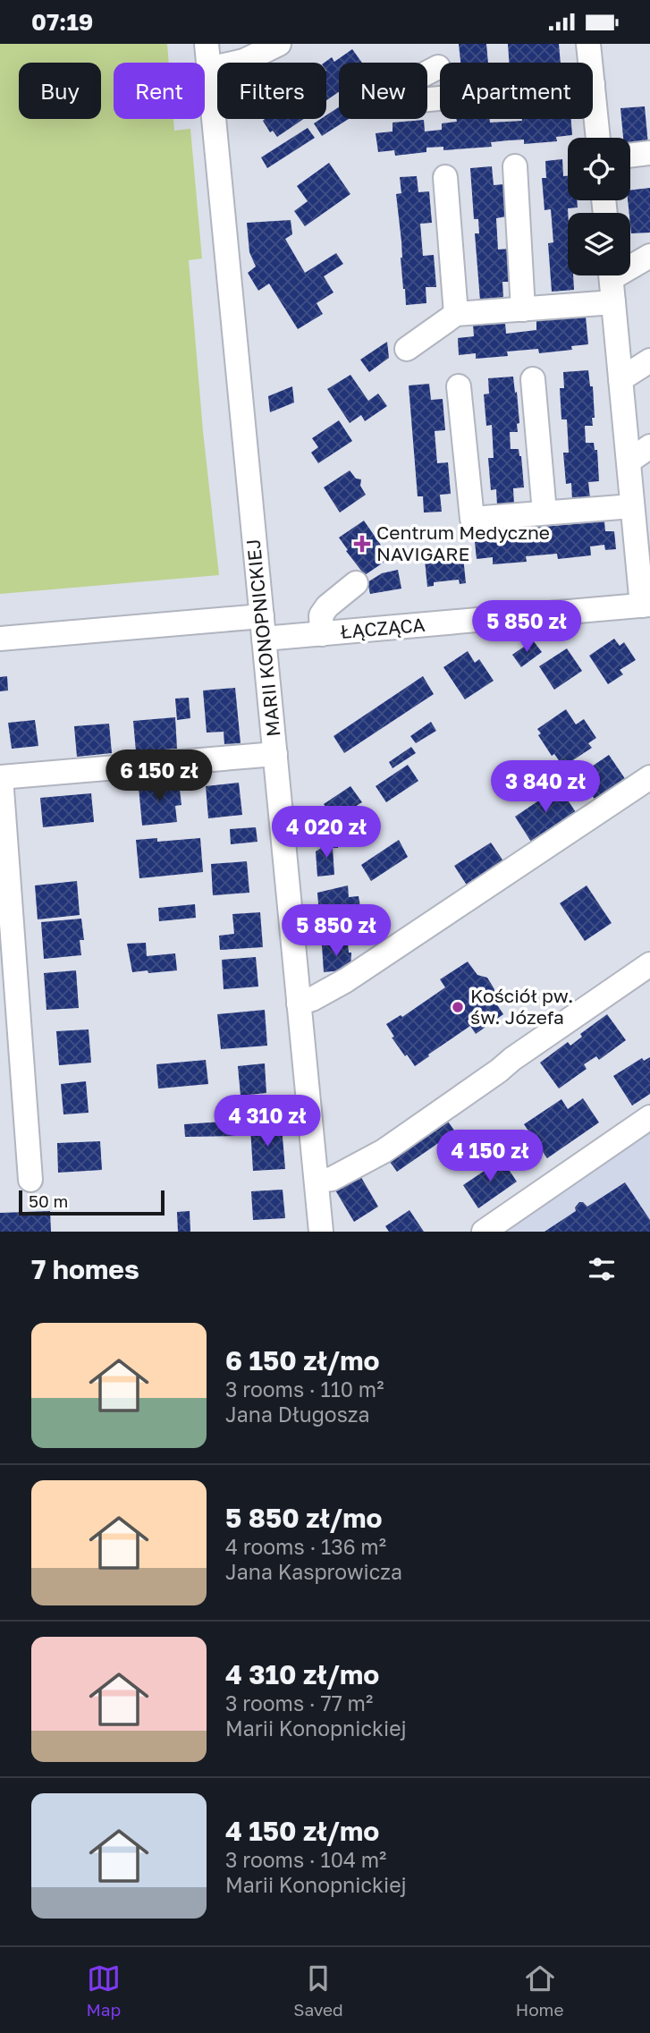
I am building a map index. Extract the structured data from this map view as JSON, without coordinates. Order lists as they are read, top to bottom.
{
  "streets": {
    "street": ["ŁĄCZĄCA", "MARII KONOPNICKIEJ"]
  },
  "crossings": [
    ["ŁĄCZĄCA", "MARII KONOPNICKIEJ"]
  ],
  "places": {
    "health": ["Centrum Medyczne NAVIGARE"],
    "other": ["Kościół pw. św. Józefa"]
  },
  "scale_bar": "50 m",
  "page": {
    "status": "07:19",
    "chip": [
      "Buy",
      "Rent",
      "Filters",
      "New",
      "Apartment"
    ],
    "price": [
      "5 850 zł",
      "6 150 zł",
      "3 840 zł",
      "4 020 zł",
      "5 850 zł",
      "4 310 zł",
      "4 150 zł"
    ],
    "scale": "50 m",
    "heading": "7 homes",
    "list": [
      {
        "name": "6 150 zł/mo",
        "note": "3 rooms · 110 m² · Jana Długosza"
      },
      {
        "name": "5 850 zł/mo",
        "note": "4 rooms · 136 m² · Jana Kasprowicza"
      },
      {
        "name": "4 310 zł/mo",
        "note": "3 rooms · 77 m² · Marii Konopnickiej"
      },
      {
        "name": "4 150 zł/mo",
        "note": "3 rooms · 104 m² · Marii Konopnickiej"
      }
    ],
    "tabs": ["Map", "Saved", "Home"]
  }
}
